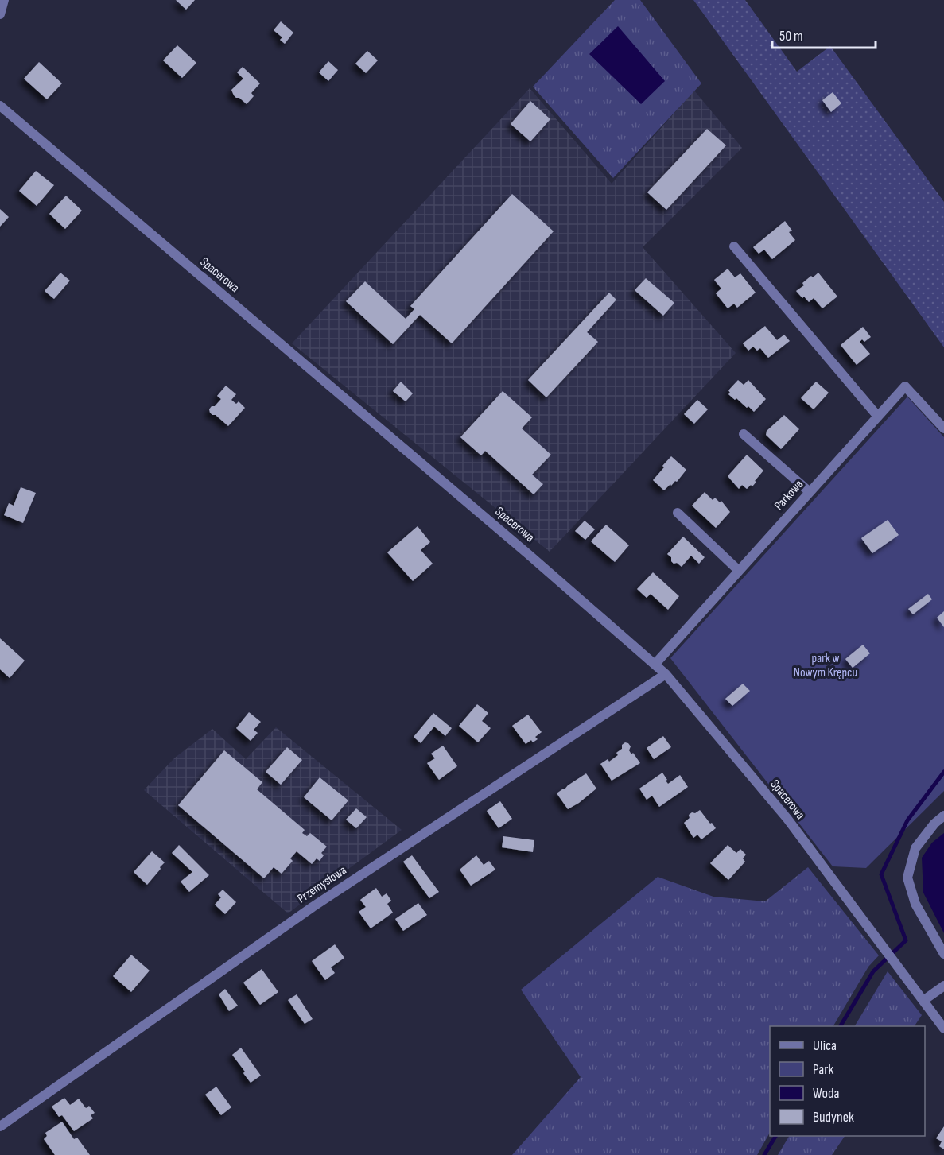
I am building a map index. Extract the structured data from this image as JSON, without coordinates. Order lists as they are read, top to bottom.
{
  "streets": {
    "street": ["Spacerowa", "Parkowa", "Przemysłowa"]
  },
  "crossings": [
    ["Spacerowa", "Parkowa"],
    ["Spacerowa", "Przemysłowa"]
  ],
  "parks": ["park w Nowym Krępcu"],
  "legend": [
    "Ulica",
    "Park",
    "Woda",
    "Budynek"
  ],
  "scale_bar": "50 m"
}
